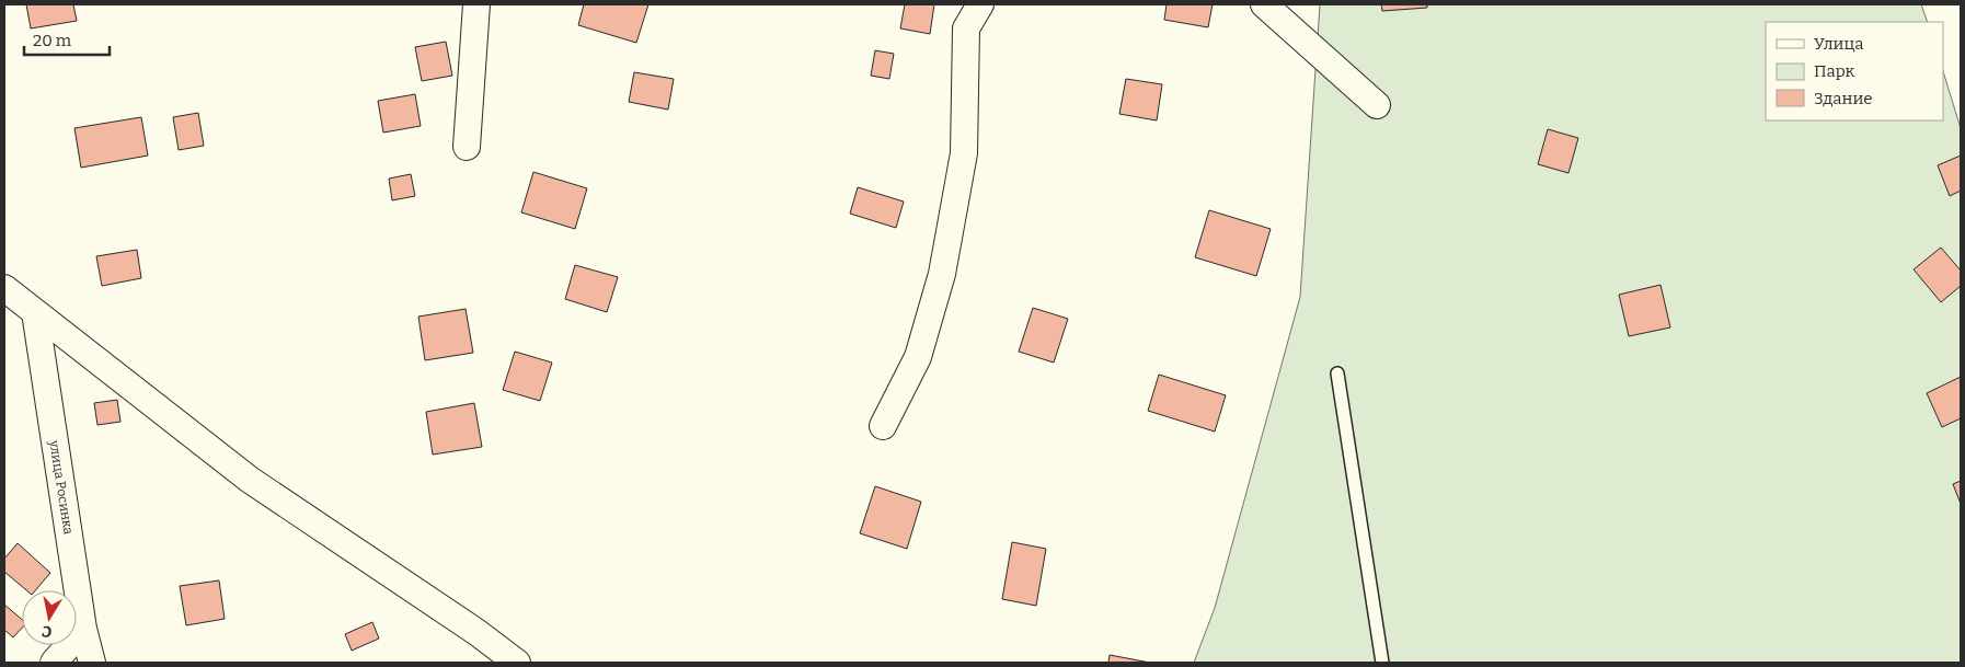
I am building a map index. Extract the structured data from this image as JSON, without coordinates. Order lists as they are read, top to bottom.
{
  "streets": {
    "street": ["улица Росинка"]
  },
  "legend": ["Улица", "Парк", "Здание"],
  "scale_bar": "20 m",
  "north": "bottom"
}
